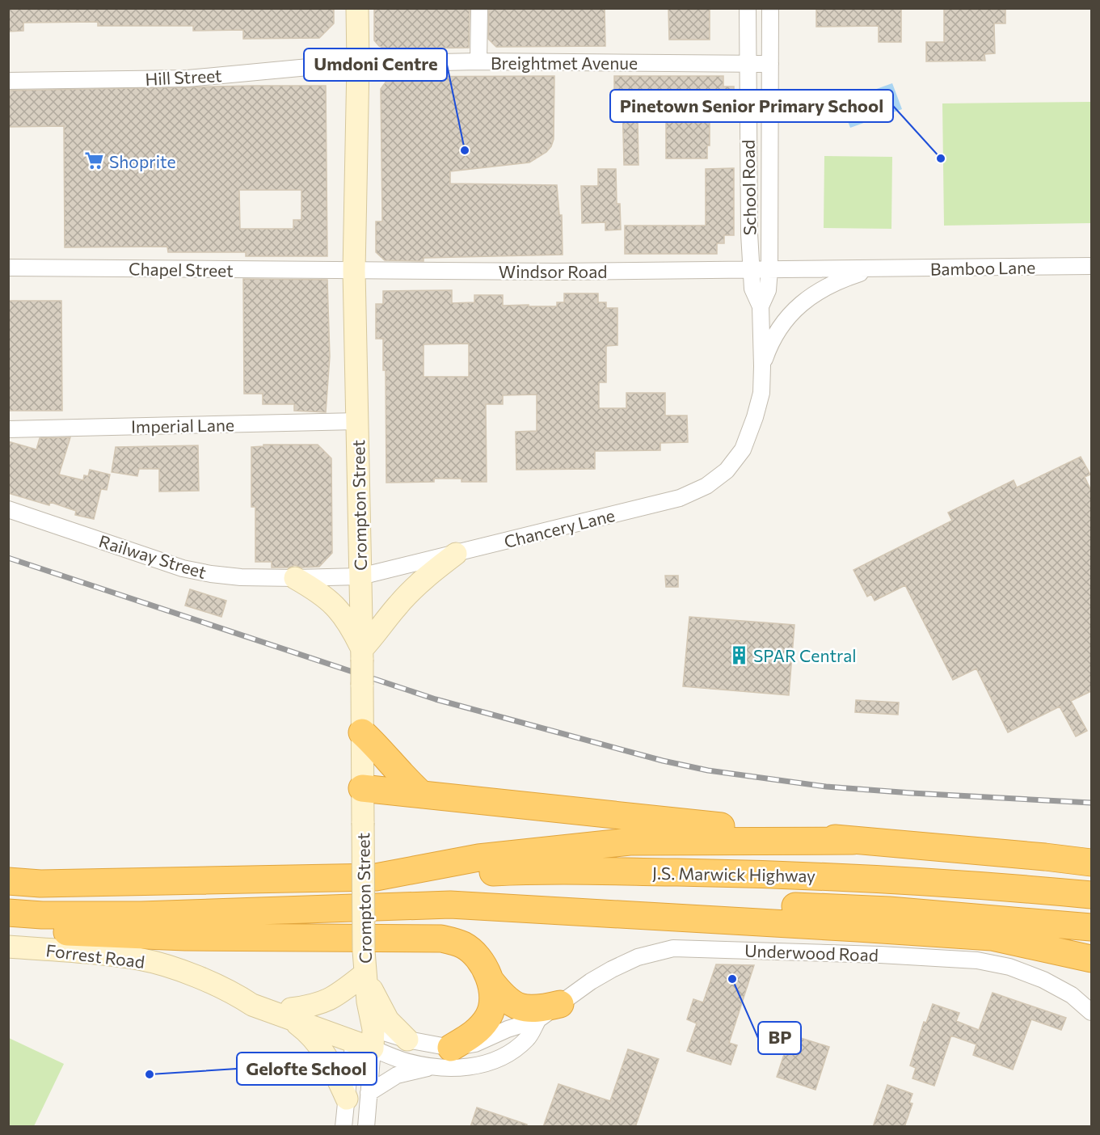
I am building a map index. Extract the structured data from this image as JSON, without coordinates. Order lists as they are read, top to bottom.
{
  "streets": {
    "highway": ["J.S. Marwick Highway"],
    "street": [
      "Breightmet Avenue",
      "Hill Street",
      "School Road",
      "Bamboo Lane",
      "Chapel Street",
      "Windsor Road",
      "Imperial Lane",
      "Crompton Street",
      "Chancery Lane",
      "Railway Street",
      "Underwood Road",
      "Forrest Road"
    ]
  },
  "crossings": [
    ["Breightmet Avenue", "Hill Street"],
    ["Breightmet Avenue", "School Road"],
    ["Breightmet Avenue", "Crompton Street"],
    ["Hill Street", "Crompton Street"],
    ["School Road", "Bamboo Lane"],
    ["School Road", "Windsor Road"],
    ["School Road", "Chancery Lane"],
    ["Bamboo Lane", "Windsor Road"],
    ["Chapel Street", "Windsor Road"],
    ["Chapel Street", "Crompton Street"],
    ["Windsor Road", "Crompton Street"],
    ["Imperial Lane", "Crompton Street"],
    ["Crompton Street", "Chancery Lane"],
    ["Crompton Street", "Railway Street"],
    ["Crompton Street", "Underwood Road"],
    ["Crompton Street", "Forrest Road"],
    ["Chancery Lane", "Railway Street"],
    ["Underwood Road", "Forrest Road"]
  ],
  "places": {
    "other": [
      "Umdoni Centre",
      "Pinetown Senior Primary School",
      "BP",
      "Gelofte School"
    ],
    "supermarket": ["Shoprite"],
    "building": ["SPAR Central"]
  }
}
